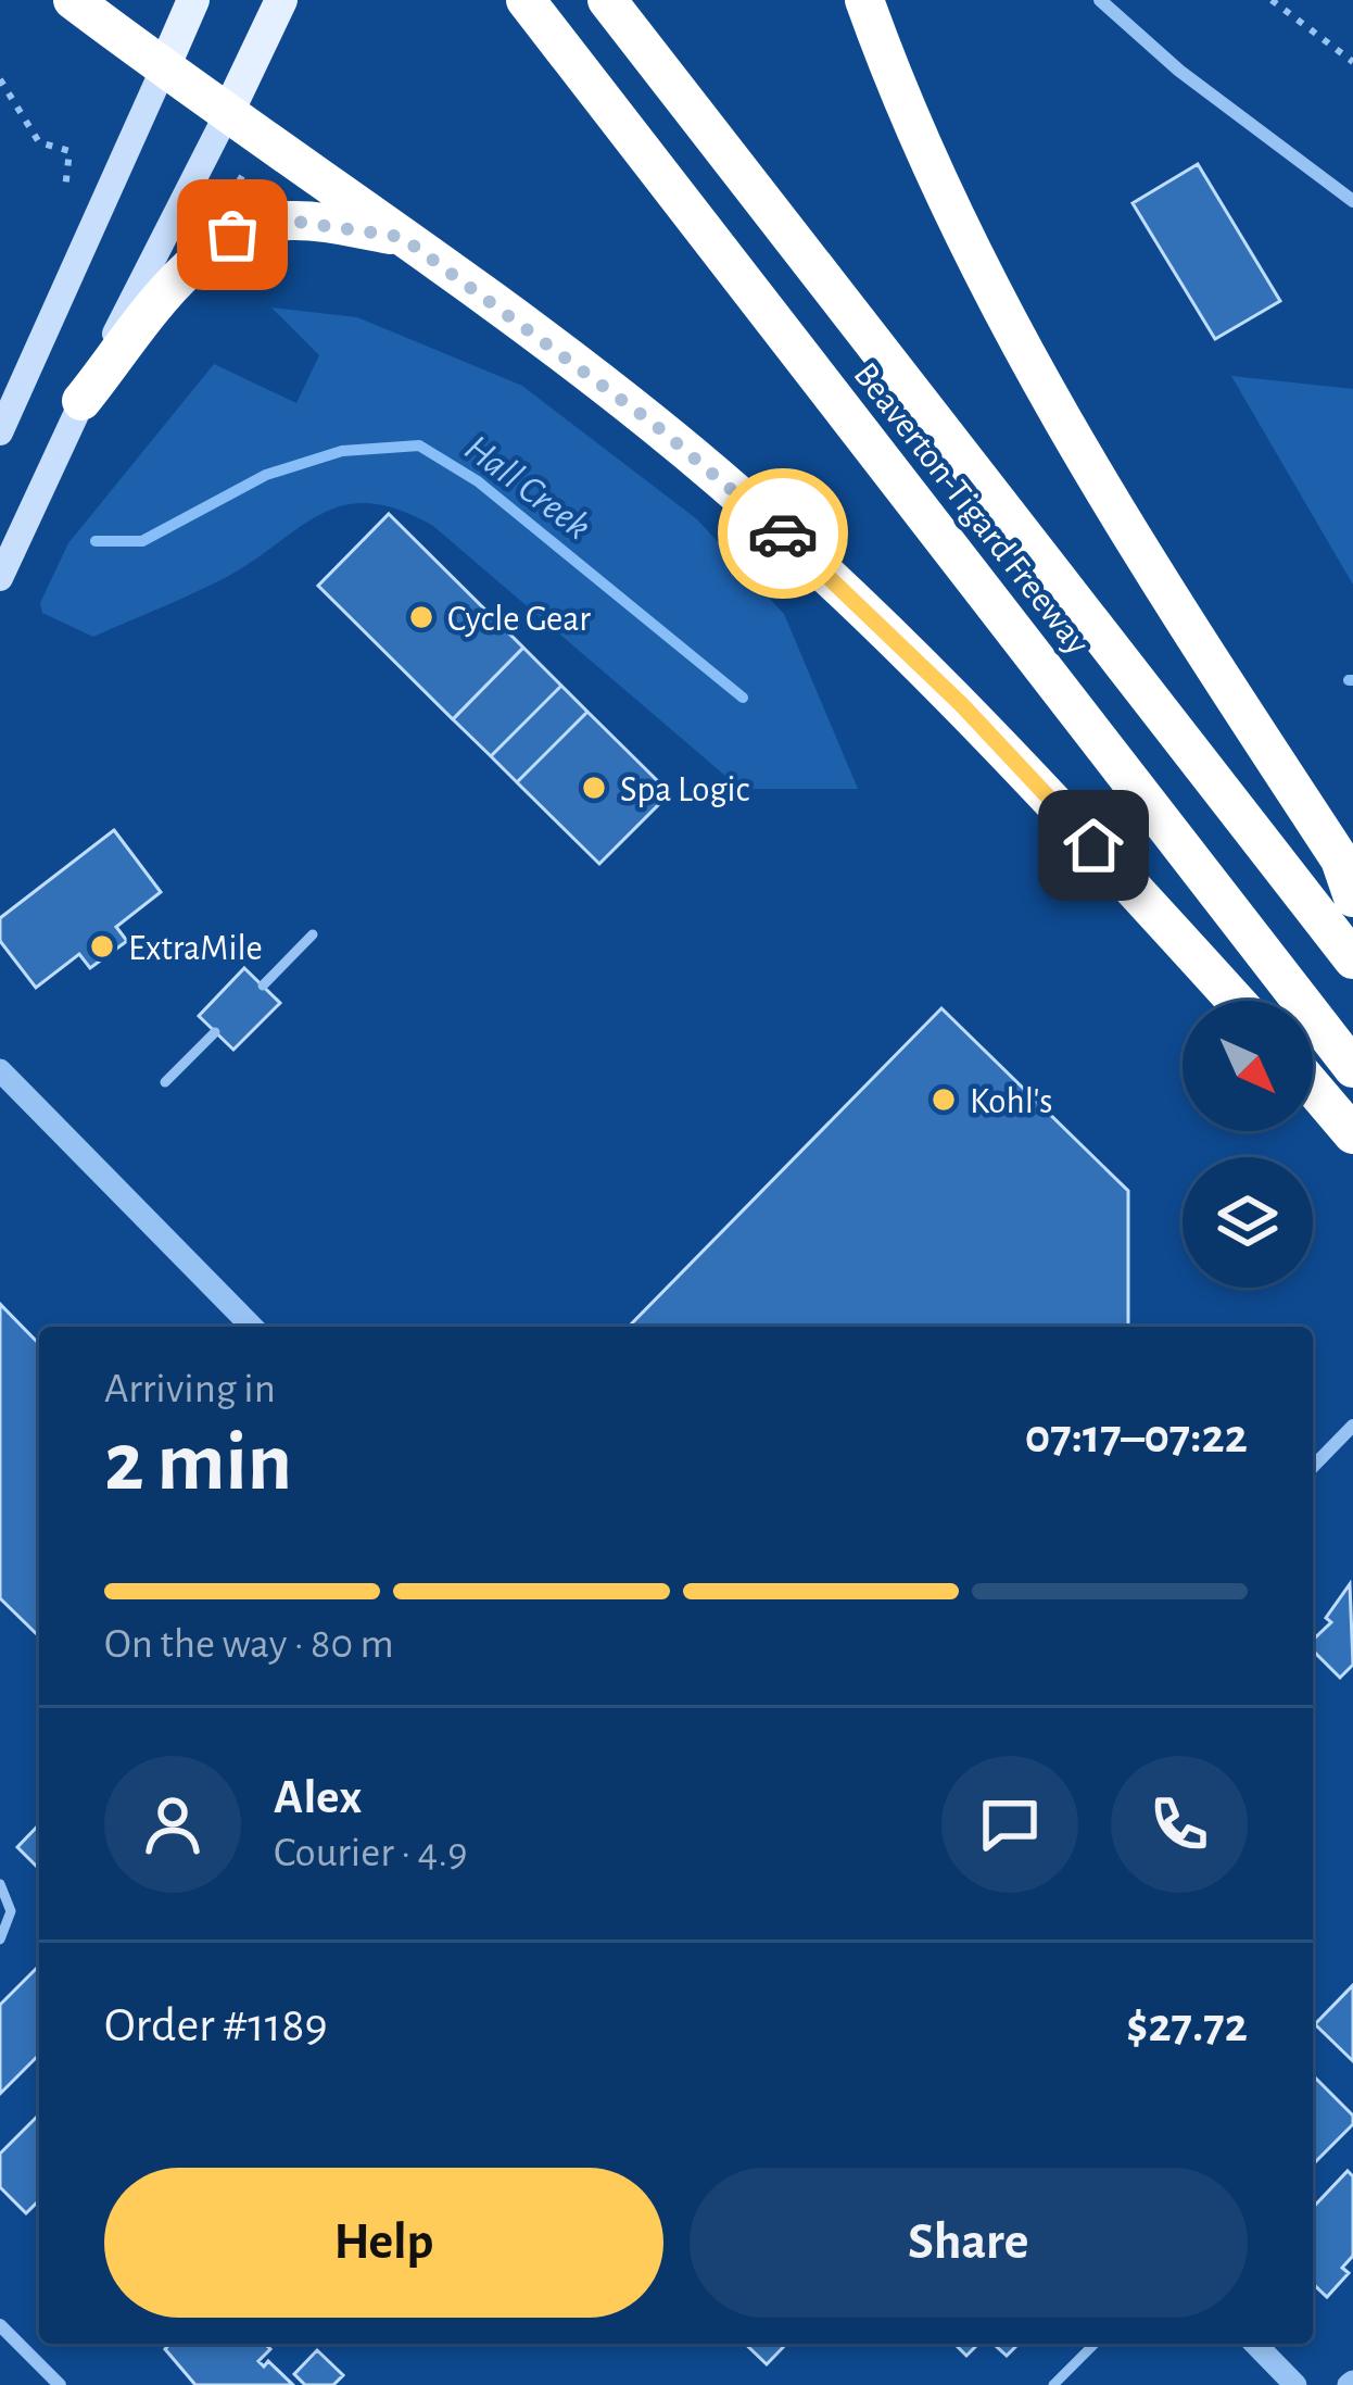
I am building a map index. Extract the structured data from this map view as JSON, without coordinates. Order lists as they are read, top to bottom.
{
  "streets": {
    "highway": ["Beaverton-Tigard Freeway"]
  },
  "water": ["Hall Creek"],
  "places": [
    "Cycle Gear",
    "Spa Logic",
    "ExtraMile",
    "Kohl's"
  ],
  "north": "bottom right",
  "page": {
    "heading": ["2 min", "Arriving in", "07:17–07:22"],
    "panel": [
      "Alex",
      "Courier · 4.9",
      "Order #1189",
      "$27.72"
    ],
    "bar": "On the way · 80 m",
    "buttons": ["Help", "Share"]
  }
}
